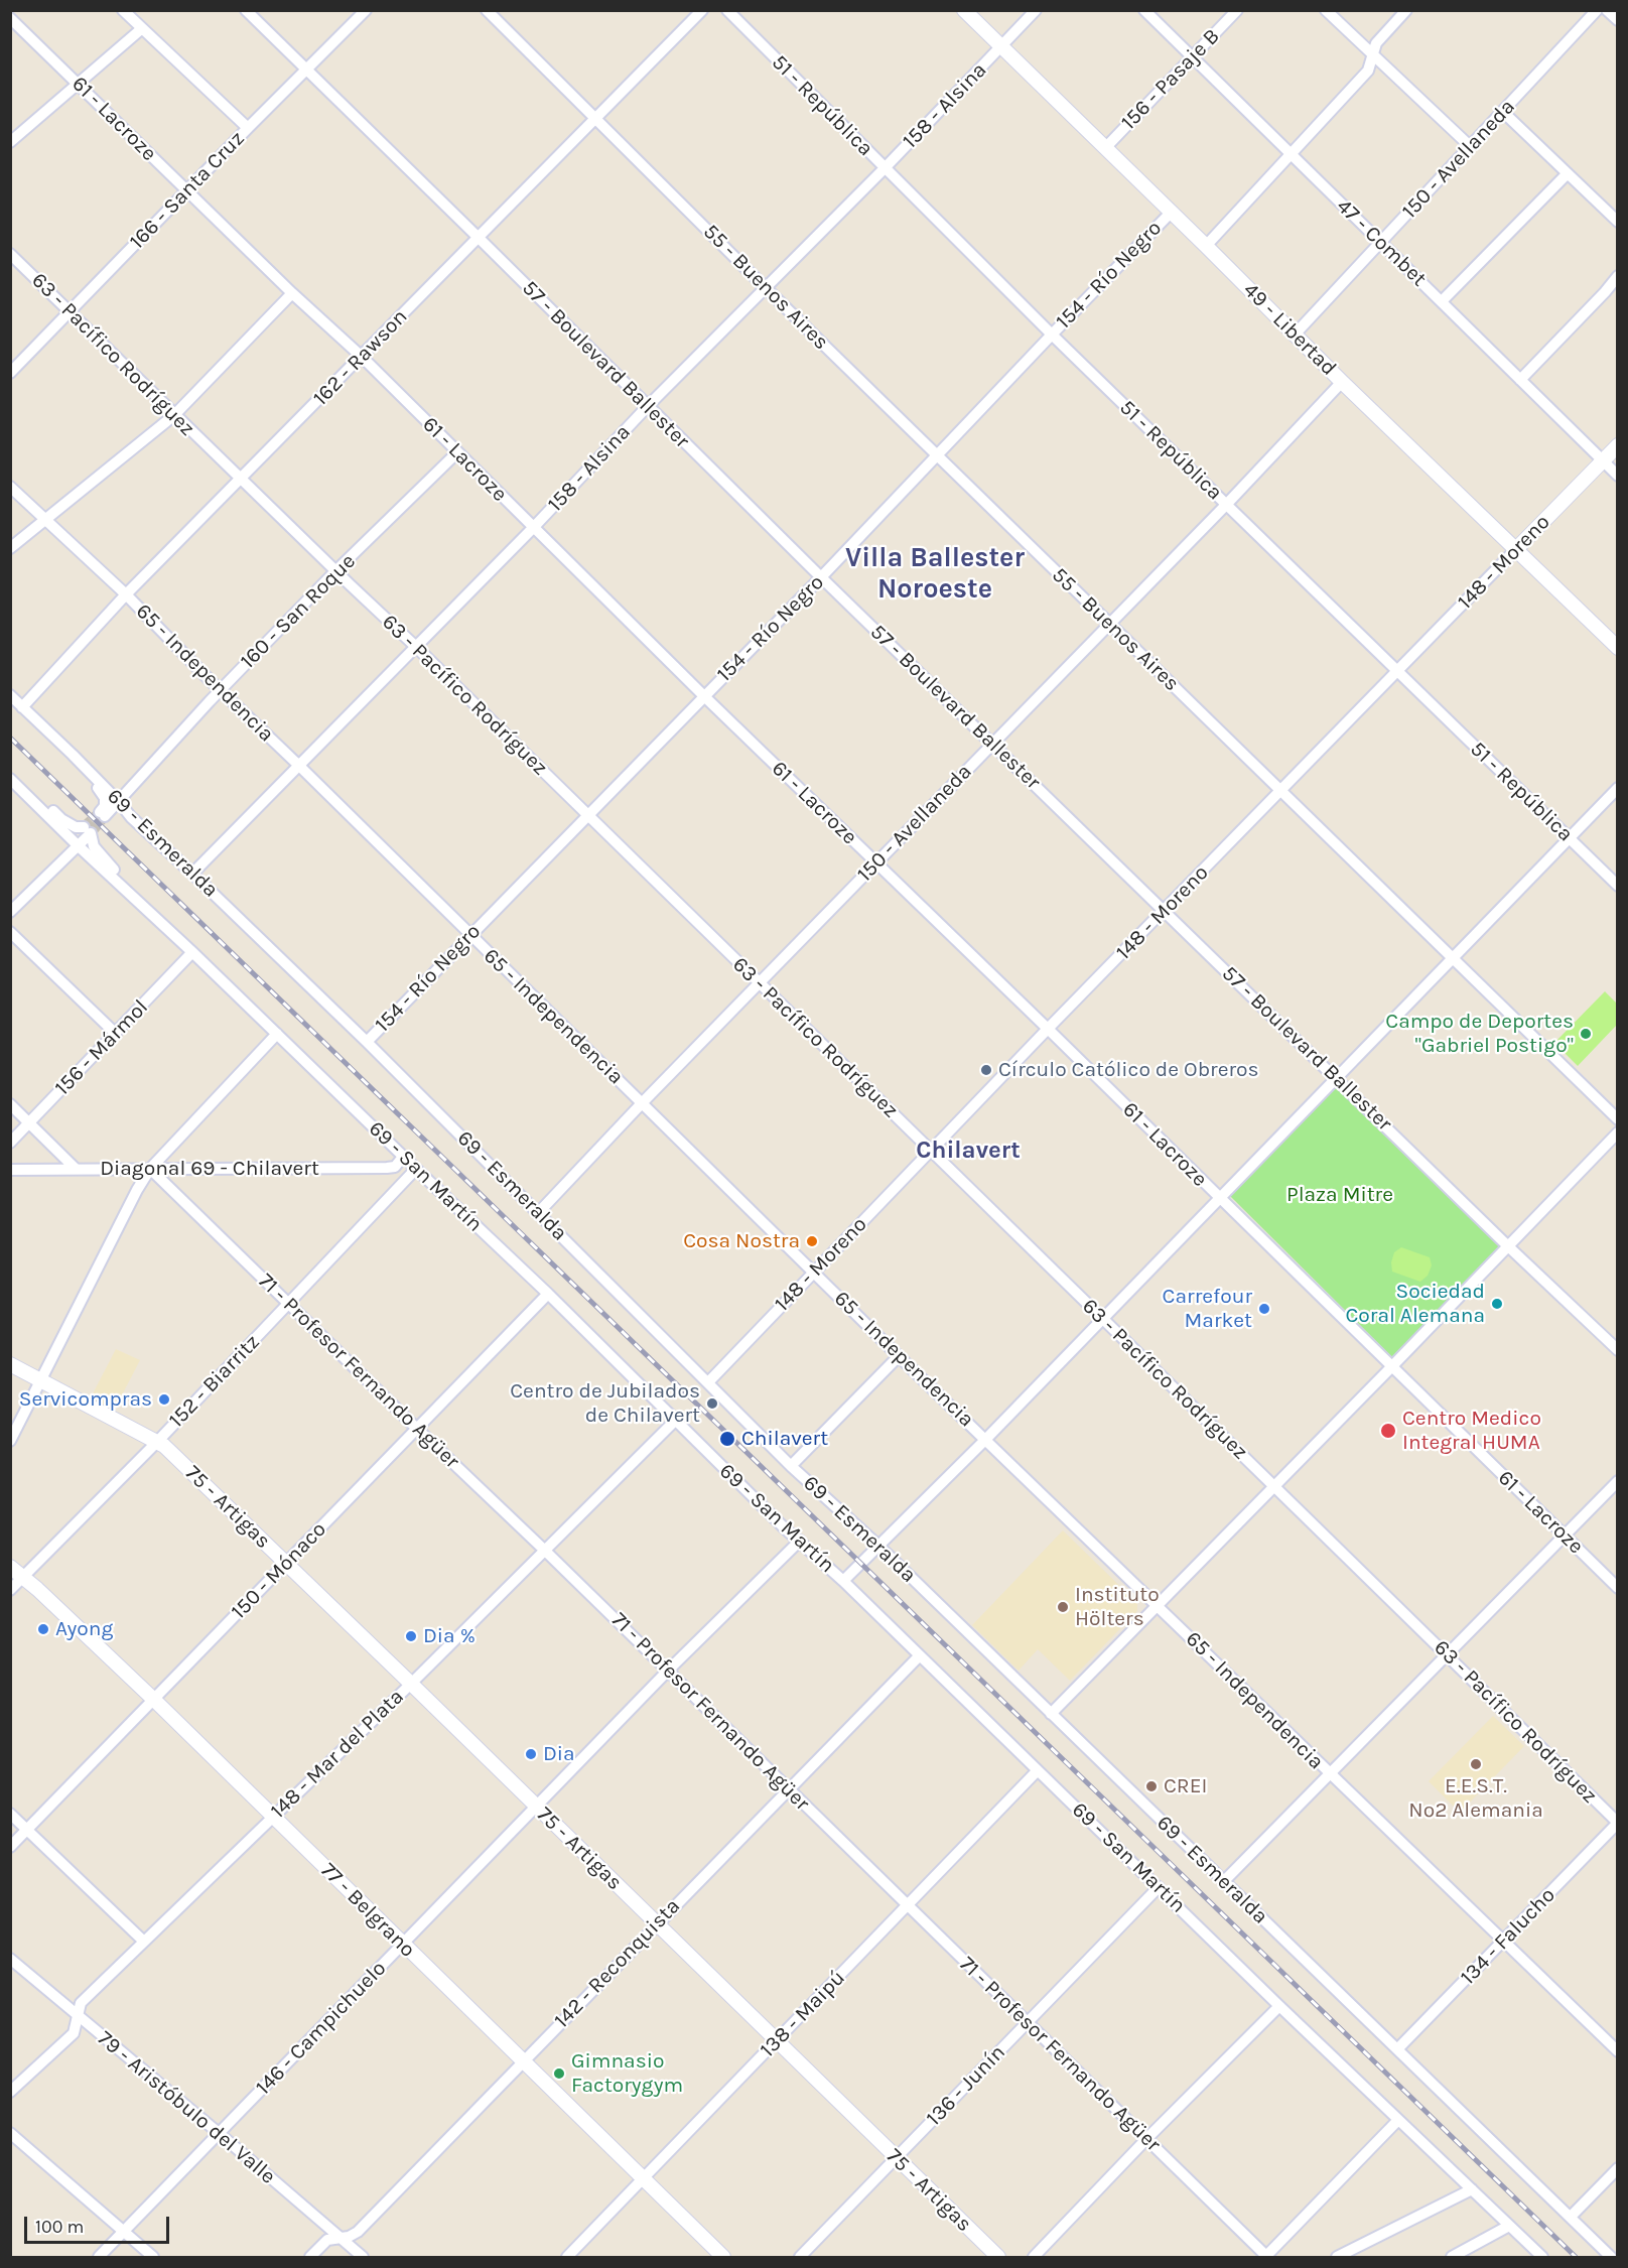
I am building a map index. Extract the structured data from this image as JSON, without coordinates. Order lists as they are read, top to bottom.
{
  "streets": {
    "street": [
      "156 - Pasaje B",
      "51 - República",
      "158 - Alsina",
      "61 - Lacroze",
      "150 - Avellaneda",
      "166 - Santa Cruz",
      "47 - Combet",
      "154 - Río Negro",
      "55 - Buenos Aires",
      "49 - Libertad",
      "63 - Pacífico Rodríguez",
      "162 - Rawson",
      "57 - Boulevard Ballester",
      "148 - Moreno",
      "160 - San Roque",
      "65 - Independencia",
      "69 - Esmeralda",
      "156 - Mármol",
      "Diagonal 69 - Chilavert",
      "69 - San Martín",
      "71 - Profesor Fernando Agüer",
      "152 - Biarritz",
      "75 - Artigas",
      "150 - Mónaco",
      "148 - Mar del Plata",
      "77 - Belgrano",
      "134 - Falucho",
      "142 - Reconquista",
      "138 - Maipú",
      "146 - Campichuelo",
      "136 - Junín",
      "79 - Aristóbulo del Valle"
    ]
  },
  "crossings": [
    ["156 - Pasaje B", "47 - Combet"],
    ["156 - Pasaje B", "49 - Libertad"],
    ["51 - República", "158 - Alsina"],
    ["51 - República", "150 - Avellaneda"],
    ["51 - República", "154 - Río Negro"],
    ["51 - República", "148 - Moreno"],
    ["158 - Alsina", "61 - Lacroze"],
    ["158 - Alsina", "55 - Buenos Aires"],
    ["158 - Alsina", "49 - Libertad"],
    ["158 - Alsina", "63 - Pacífico Rodríguez"],
    ["158 - Alsina", "57 - Boulevard Ballester"],
    ["158 - Alsina", "65 - Independencia"],
    ["158 - Alsina", "69 - Esmeralda"],
    ["61 - Lacroze", "150 - Avellaneda"],
    ["61 - Lacroze", "166 - Santa Cruz"],
    ["61 - Lacroze", "154 - Río Negro"],
    ["61 - Lacroze", "162 - Rawson"],
    ["61 - Lacroze", "148 - Moreno"],
    ["61 - Lacroze", "160 - San Roque"],
    ["150 - Avellaneda", "47 - Combet"],
    ["150 - Avellaneda", "55 - Buenos Aires"],
    ["150 - Avellaneda", "49 - Libertad"],
    ["150 - Avellaneda", "63 - Pacífico Rodríguez"],
    ["150 - Avellaneda", "57 - Boulevard Ballester"],
    ["150 - Avellaneda", "65 - Independencia"],
    ["150 - Avellaneda", "69 - Esmeralda"],
    ["166 - Santa Cruz", "63 - Pacífico Rodríguez"],
    ["166 - Santa Cruz", "57 - Boulevard Ballester"],
    ["47 - Combet", "148 - Moreno"],
    ["154 - Río Negro", "55 - Buenos Aires"],
    ["154 - Río Negro", "49 - Libertad"],
    ["154 - Río Negro", "63 - Pacífico Rodríguez"],
    ["154 - Río Negro", "57 - Boulevard Ballester"],
    ["154 - Río Negro", "65 - Independencia"],
    ["154 - Río Negro", "69 - Esmeralda"],
    ["55 - Buenos Aires", "162 - Rawson"],
    ["55 - Buenos Aires", "148 - Moreno"],
    ["49 - Libertad", "148 - Moreno"],
    ["63 - Pacífico Rodríguez", "162 - Rawson"],
    ["63 - Pacífico Rodríguez", "148 - Moreno"],
    ["63 - Pacífico Rodríguez", "160 - San Roque"],
    ["63 - Pacífico Rodríguez", "134 - Falucho"],
    ["162 - Rawson", "57 - Boulevard Ballester"],
    ["162 - Rawson", "65 - Independencia"],
    ["162 - Rawson", "69 - Esmeralda"],
    ["57 - Boulevard Ballester", "148 - Moreno"],
    ["148 - Moreno", "65 - Independencia"],
    ["148 - Moreno", "69 - Esmeralda"],
    ["160 - San Roque", "65 - Independencia"],
    ["160 - San Roque", "69 - Esmeralda"],
    ["65 - Independencia", "134 - Falucho"],
    ["69 - Esmeralda", "134 - Falucho"],
    ["156 - Mármol", "69 - San Martín"],
    ["Diagonal 69 - Chilavert", "69 - San Martín"],
    ["Diagonal 69 - Chilavert", "71 - Profesor Fernando Agüer"],
    ["69 - San Martín", "152 - Biarritz"],
    ["69 - San Martín", "150 - Mónaco"],
    ["69 - San Martín", "148 - Mar del Plata"],
    ["69 - San Martín", "142 - Reconquista"],
    ["69 - San Martín", "138 - Maipú"],
    ["69 - San Martín", "146 - Campichuelo"],
    ["69 - San Martín", "136 - Junín"],
    ["71 - Profesor Fernando Agüer", "152 - Biarritz"],
    ["71 - Profesor Fernando Agüer", "150 - Mónaco"],
    ["71 - Profesor Fernando Agüer", "148 - Mar del Plata"],
    ["71 - Profesor Fernando Agüer", "142 - Reconquista"],
    ["71 - Profesor Fernando Agüer", "138 - Maipú"],
    ["71 - Profesor Fernando Agüer", "146 - Campichuelo"],
    ["71 - Profesor Fernando Agüer", "136 - Junín"],
    ["152 - Biarritz", "75 - Artigas"],
    ["152 - Biarritz", "77 - Belgrano"],
    ["75 - Artigas", "150 - Mónaco"],
    ["75 - Artigas", "148 - Mar del Plata"],
    ["75 - Artigas", "142 - Reconquista"],
    ["75 - Artigas", "138 - Maipú"],
    ["75 - Artigas", "146 - Campichuelo"],
    ["75 - Artigas", "136 - Junín"],
    ["150 - Mónaco", "77 - Belgrano"],
    ["148 - Mar del Plata", "77 - Belgrano"],
    ["148 - Mar del Plata", "79 - Aristóbulo del Valle"],
    ["77 - Belgrano", "142 - Reconquista"],
    ["77 - Belgrano", "138 - Maipú"],
    ["77 - Belgrano", "146 - Campichuelo"],
    ["142 - Reconquista", "79 - Aristóbulo del Valle"],
    ["146 - Campichuelo", "79 - Aristóbulo del Valle"]
  ],
  "districts": ["Villa Ballester Noroeste", "Chilavert"],
  "parks": ["Plaza Mitre"],
  "places": [
    "Campo de Deportes \"Gabriel Postigo\"",
    "Círculo Católico de Obreros",
    "Cosa Nostra",
    "Sociedad Coral Alemana",
    "Carrefour Market",
    "Servicompras",
    "Centro de Jubilados de Chilavert",
    "Centro Medico Integral HUMA",
    "Chilavert",
    "Instituto Hölters",
    "Ayong",
    "Dia %",
    "Dia",
    "E.E.S.T. Nº2 Alemania",
    "CREI",
    "Gimnasio Factorygym"
  ],
  "scale_bar": "100 m"
}
